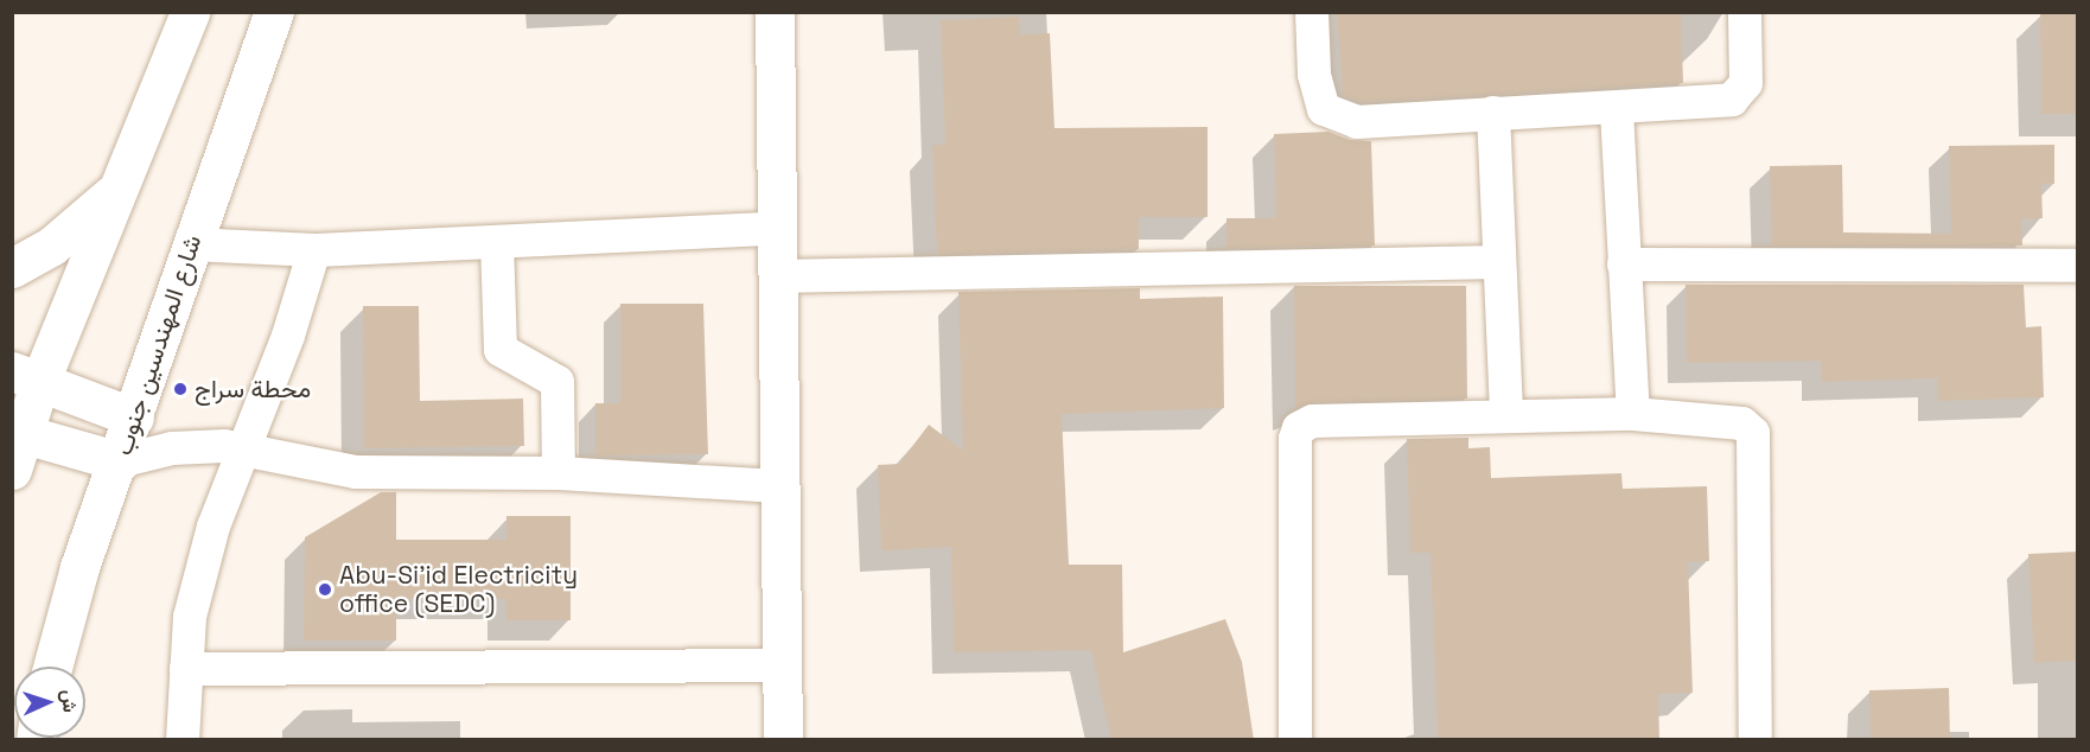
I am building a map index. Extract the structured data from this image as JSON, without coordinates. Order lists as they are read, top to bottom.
{
  "streets": {
    "main road": ["شارع المهندسين جنوب"]
  },
  "places": ["محطة سراج", "Abu-Si'id Electricity office (SEDC)"],
  "north": "right"
}
